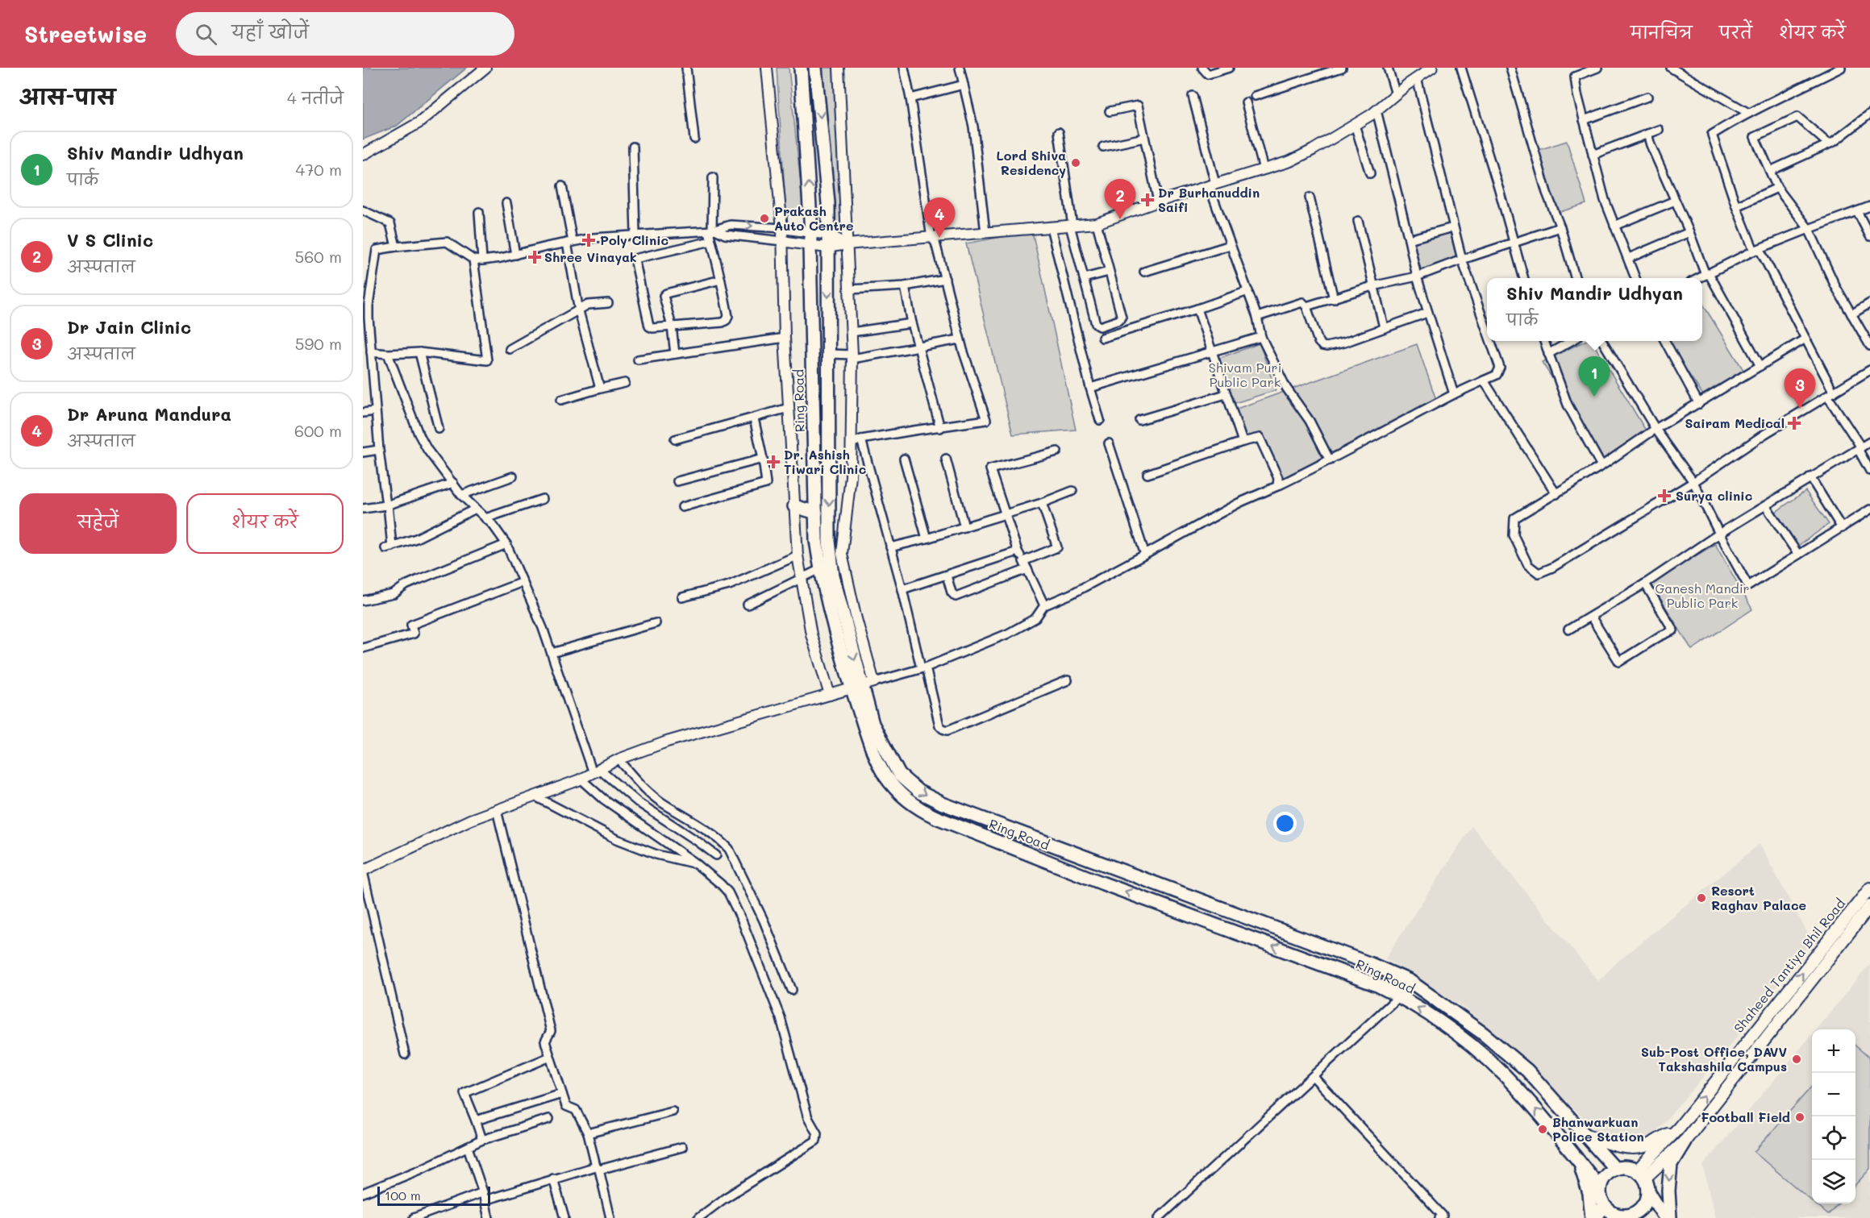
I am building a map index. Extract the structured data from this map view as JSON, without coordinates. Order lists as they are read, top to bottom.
{
  "streets": {
    "main road": ["Ring Road", "Shaheed Tantiya Bhil Road"]
  },
  "crossings": [
    ["Ring Road", "Shaheed Tantiya Bhil Road"]
  ],
  "parks": ["Shivam Puri Public Park", "Ganesh Mandir Public Park"],
  "places": {
    "other": [
      "Lord Shiva Residency",
      "Prakash Auto Centre",
      "Resort Raghav Palace",
      "Sub-Post Office, DAVV Takshashila Campus",
      "Football Field",
      "Bhanwarkuan Police Station"
    ],
    "health": [
      "Dr Burhanuddin Saifi",
      "Poly Clinic",
      "Shree Vinayak",
      "Sairam Medical",
      "Dr. Ashish Tiwari Clinic",
      "Surya clinic"
    ]
  },
  "scale_bar": "100 m",
  "page": {
    "header": "Streetwise",
    "search": "यहाँ खोजें",
    "nav": ["मानचित्र", "परतें", "शेयर करें"],
    "heading": ["आस-पास", "4 नतीजे"],
    "list": [
      {
        "mark": "1",
        "name": "Shiv Mandir Udhyan",
        "note": "पार्क",
        "value": "470 m"
      },
      {
        "mark": "2",
        "name": "V S Clinic",
        "note": "अस्पताल",
        "value": "560 m"
      },
      {
        "mark": "3",
        "name": "Dr Jain Clinic",
        "note": "अस्पताल",
        "value": "590 m"
      },
      {
        "mark": "4",
        "name": "Dr Aruna Mandura",
        "note": "अस्पताल",
        "value": "600 m"
      }
    ],
    "pins": [
      "2",
      "4",
      "1",
      "3"
    ],
    "popup": ["Shiv Mandir Udhyan", "पार्क"],
    "buttons": ["सहेजें", "शेयर करें"],
    "map_buttons": ["+", "−"],
    "scale": "100 m"
  }
}
